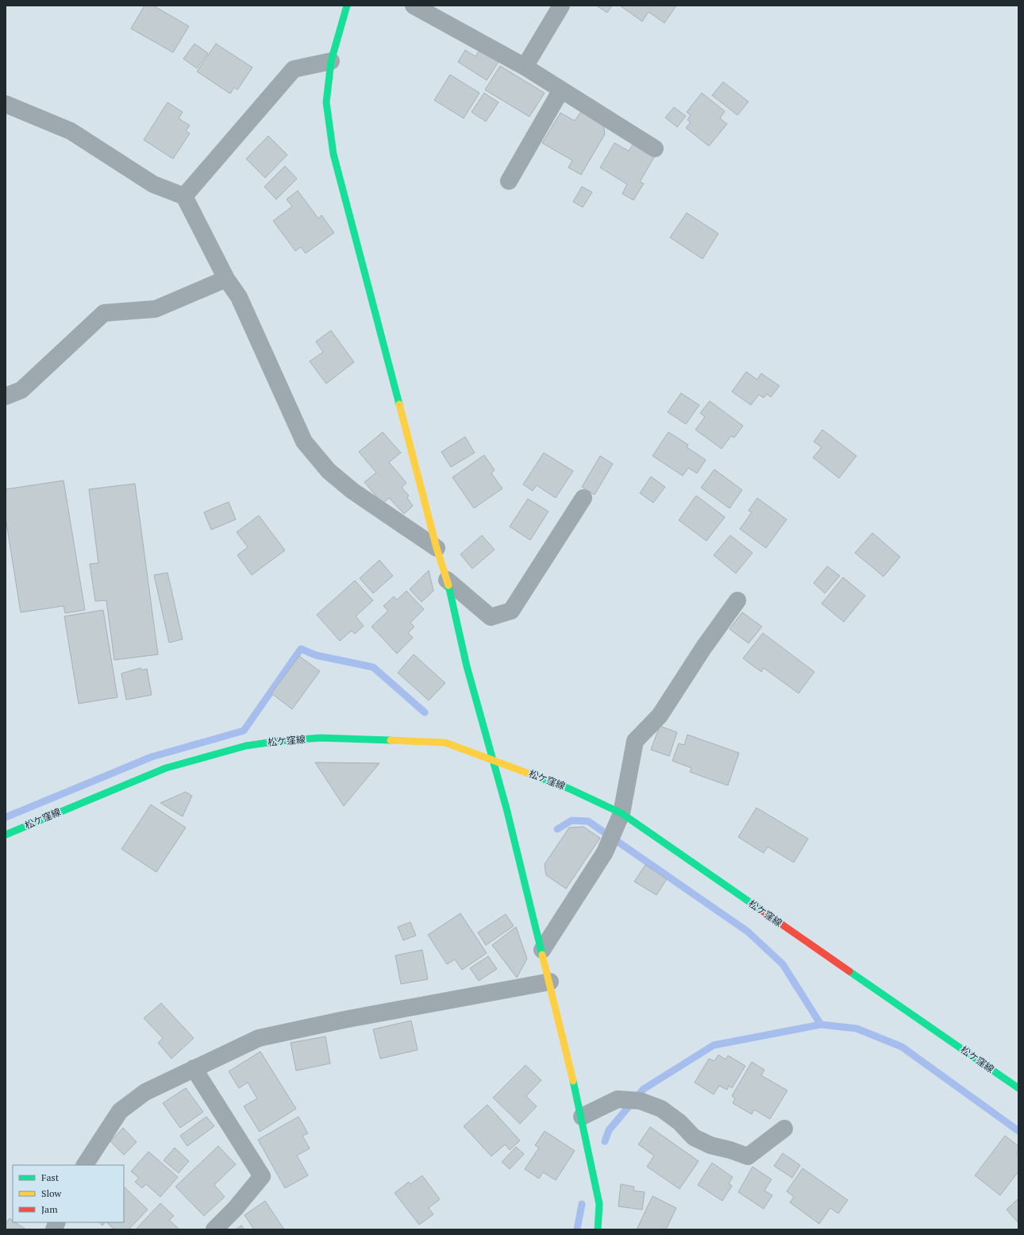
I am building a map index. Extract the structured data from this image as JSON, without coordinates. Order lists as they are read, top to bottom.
{
  "streets": {
    "street": ["松ケ窪線"]
  },
  "legend": ["Fast", "Slow", "Jam"]
}
